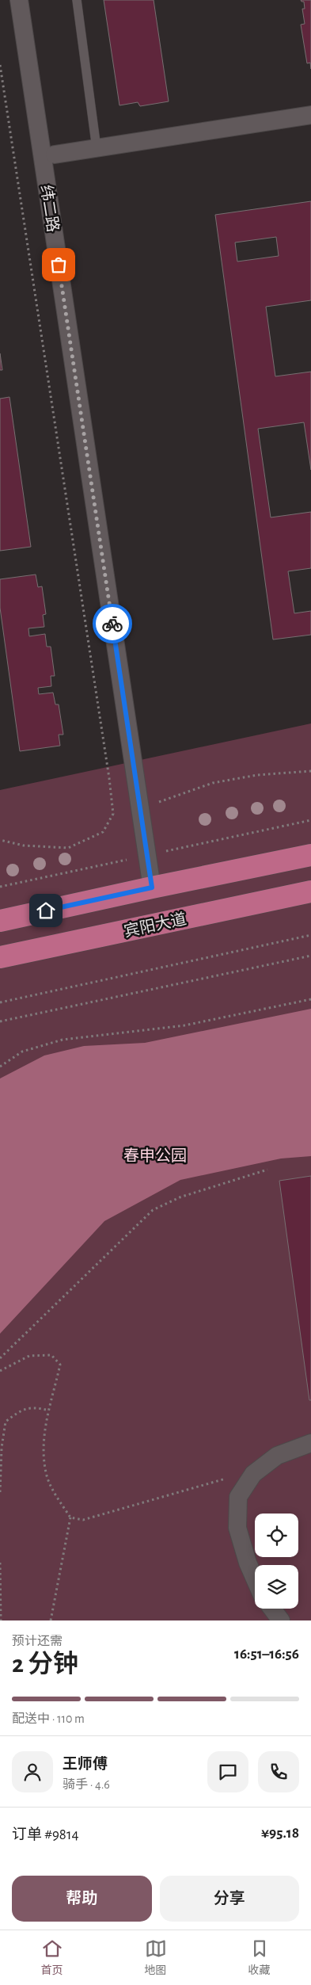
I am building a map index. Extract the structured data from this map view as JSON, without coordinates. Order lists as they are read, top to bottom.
{
  "streets": {
    "highway": ["宾阳大道"],
    "street": ["纬二路"]
  },
  "parks": ["春申公园"],
  "page": {
    "heading": ["2 分钟", "预计还需", "16:51–16:56"],
    "panel": [
      "王师傅",
      "骑手 · 4.6",
      "订单 #9814",
      "¥95.18"
    ],
    "bar": "配送中 · 110 m",
    "buttons": ["帮助", "分享"],
    "tabs": ["首页", "地图", "收藏"]
  }
}
